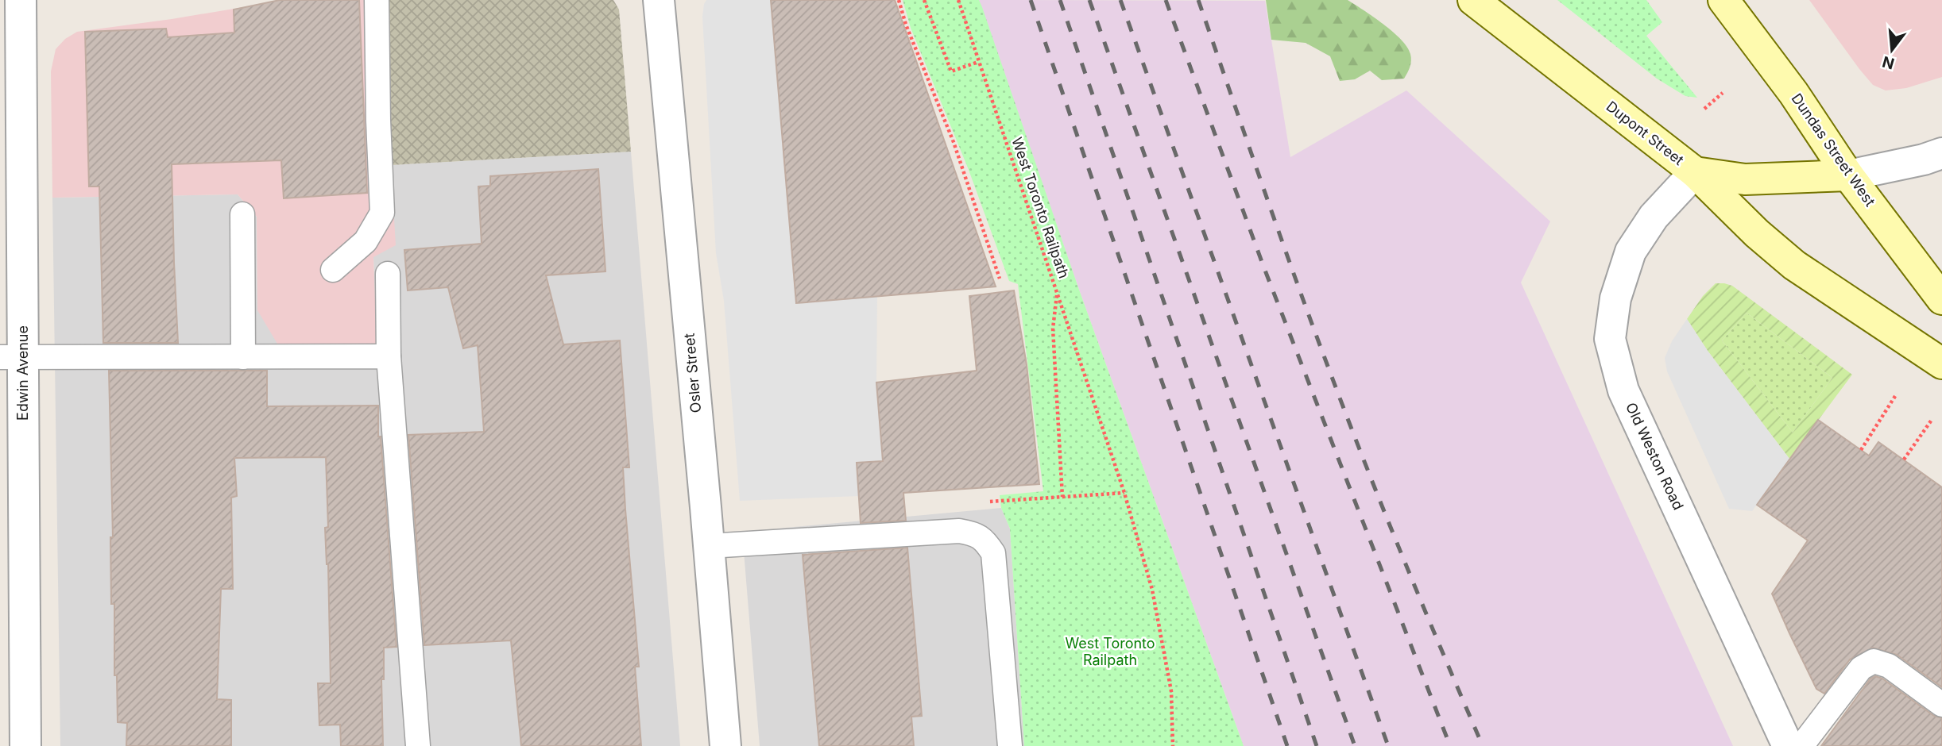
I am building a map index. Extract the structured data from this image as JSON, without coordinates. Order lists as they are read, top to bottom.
{
  "streets": {
    "main road": ["Dupont Street", "Dundas Street West"],
    "street": ["Edwin Avenue", "Osler Street", "Old Weston Road"],
    "path": ["West Toronto Railpath"]
  },
  "crossings": [
    ["Dupont Street", "Dundas Street West"],
    ["Dupont Street", "Old Weston Road"]
  ],
  "parks": ["West Toronto Railpath"],
  "north": "bottom"
}
